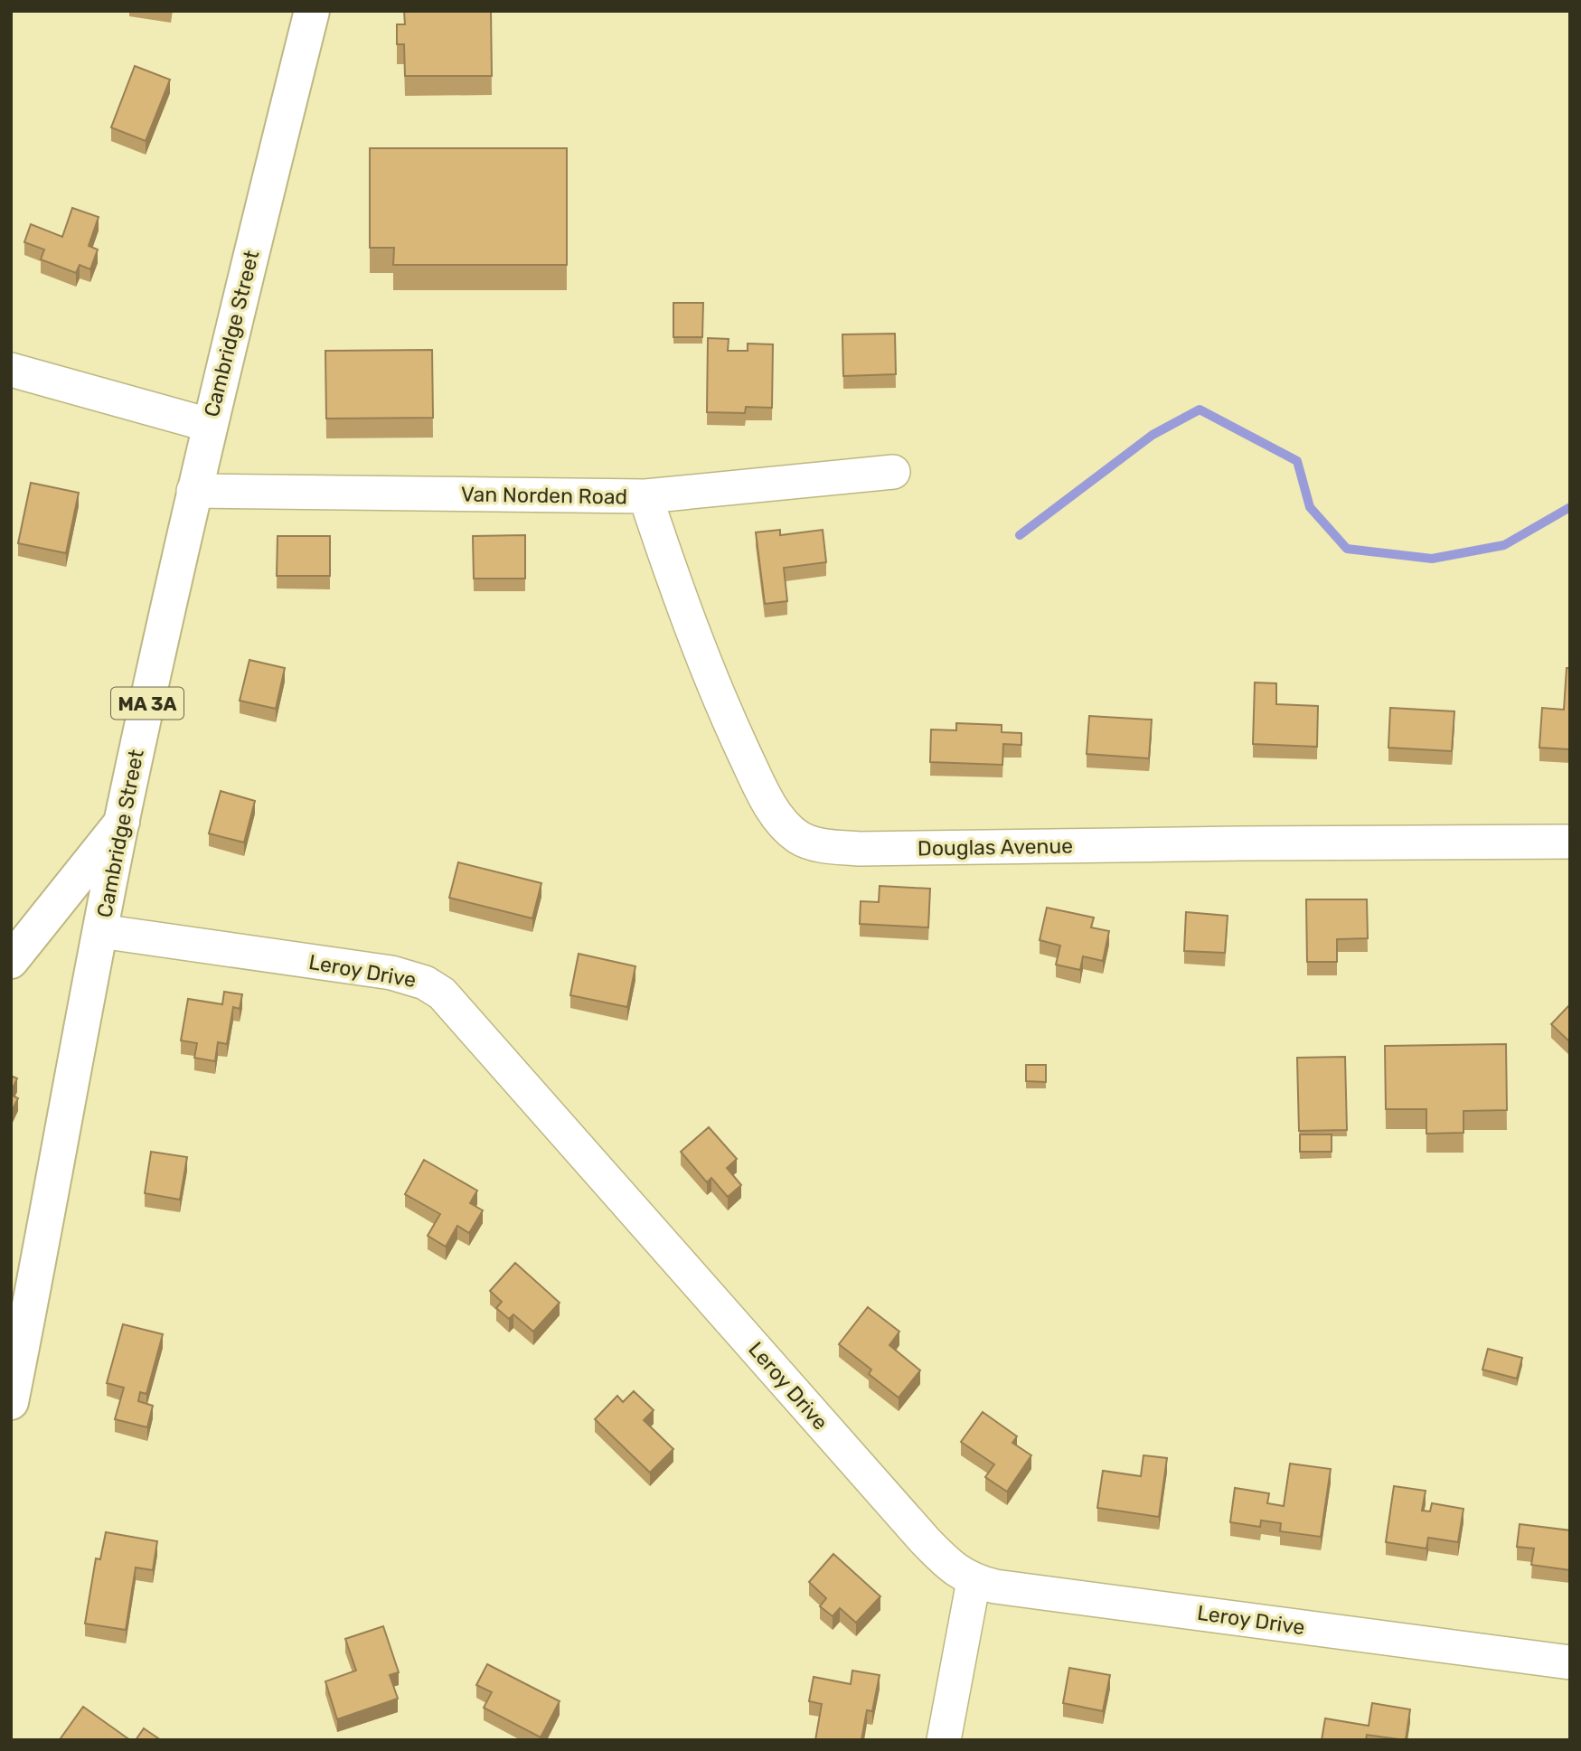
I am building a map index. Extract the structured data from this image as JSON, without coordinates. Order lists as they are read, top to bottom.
{
  "streets": {
    "main road": ["Cambridge Street", "MA 3A"],
    "street": ["Van Norden Road", "Douglas Avenue", "Leroy Drive"]
  },
  "crossings": [
    ["Cambridge Street", "Van Norden Road"],
    ["Cambridge Street", "Leroy Drive"],
    ["Van Norden Road", "Douglas Avenue"]
  ]
}
